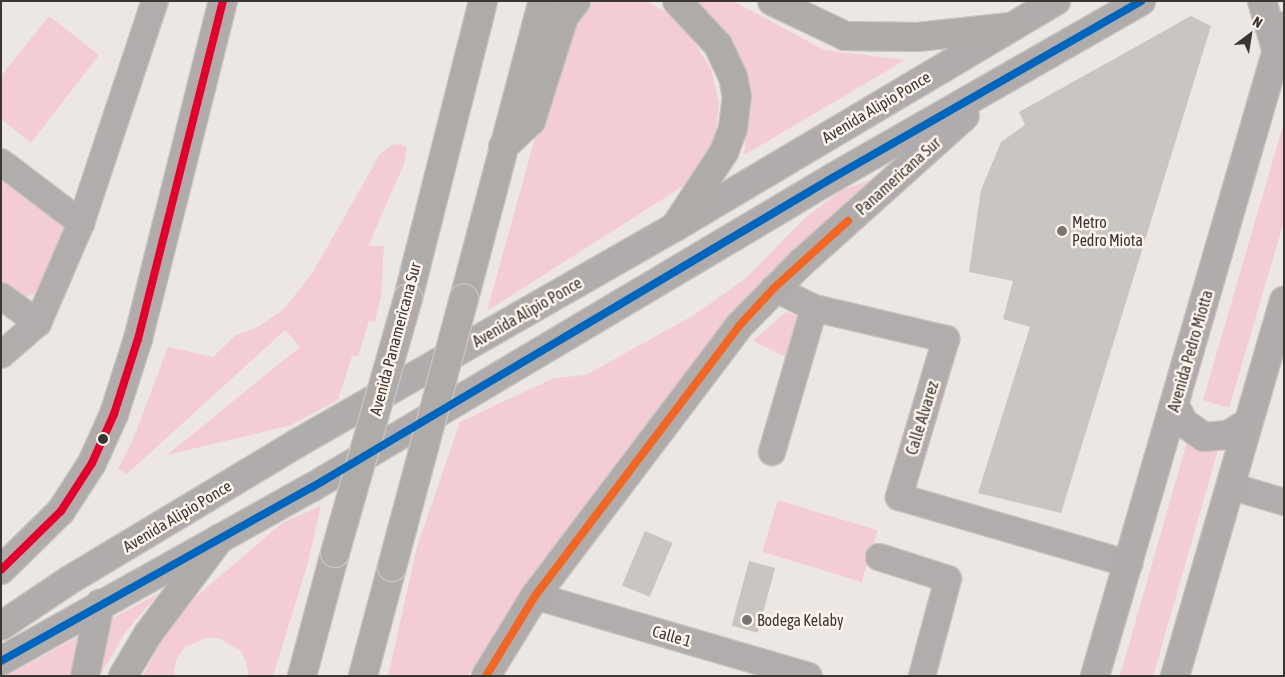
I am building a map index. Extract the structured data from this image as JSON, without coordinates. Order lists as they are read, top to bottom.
{
  "streets": {
    "highway": ["Avenida Panamericana Sur"],
    "main road": ["Avenida Alipio Ponce", "Panamericana Sur", "Avenida Pedro Miotta"],
    "street": ["Calle Alvarez", "Calle 1"]
  },
  "crossings": [
    ["Panamericana Sur", "Calle 1"],
    ["Avenida Pedro Miotta", "Calle Alvarez"]
  ],
  "places": ["Metro Pedro Miota", "Bodega Kelaby"],
  "north": "top right"
}
